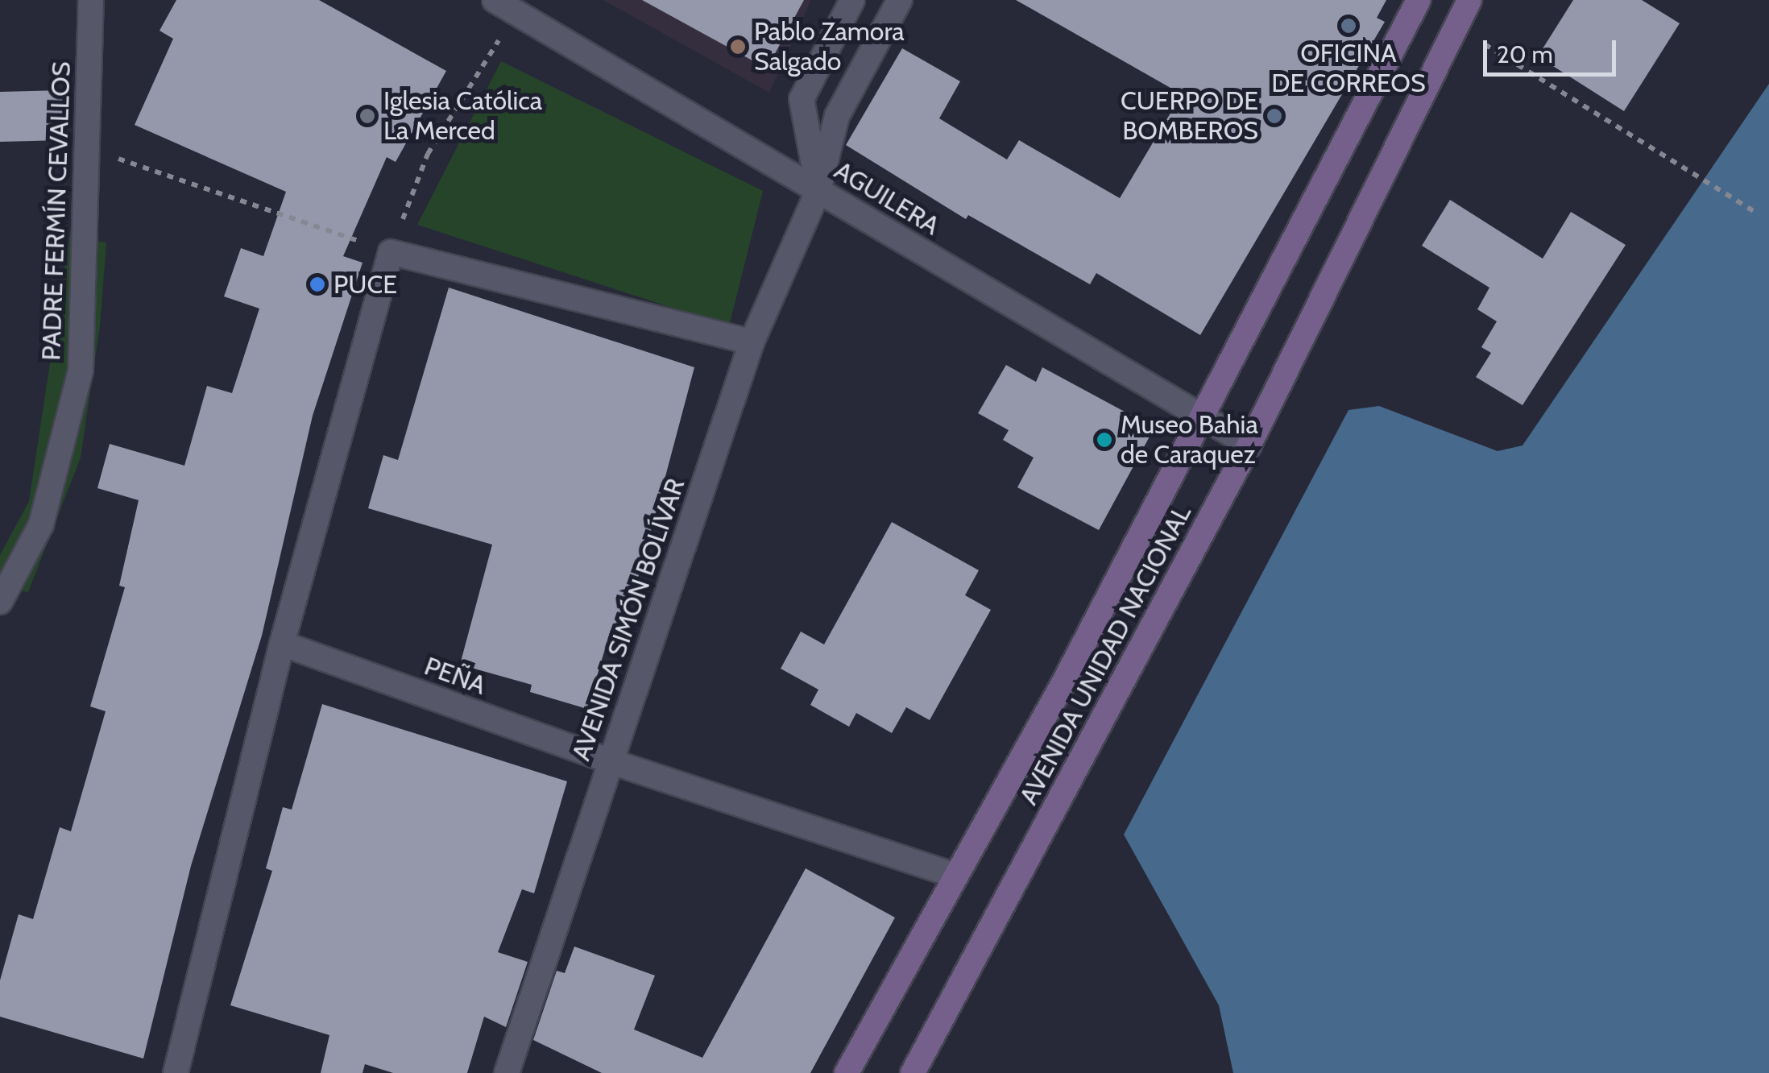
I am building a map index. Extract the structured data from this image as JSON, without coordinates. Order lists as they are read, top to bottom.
{
  "streets": {
    "main road": ["AVENIDA UNIDAD NACIONAL"],
    "street": [
      "AGUILERA",
      "PADRE FERMÍN CEVALLOS",
      "AVENIDA SIMÓN BOLÍVAR",
      "PEÑA"
    ]
  },
  "crossings": [
    ["AGUILERA", "AVENIDA SIMÓN BOLÍVAR"],
    ["AGUILERA", "AVENIDA UNIDAD NACIONAL"],
    ["AVENIDA SIMÓN BOLÍVAR", "PEÑA"]
  ],
  "places": [
    "OFICINA DE CORREOS",
    "Pablo Zamora Salgado",
    "Iglesia Católica La Merced",
    "CUERPO DE BOMBEROS",
    "PUCE",
    "Museo Bahia de Caraquez"
  ],
  "scale_bar": "20 m"
}
